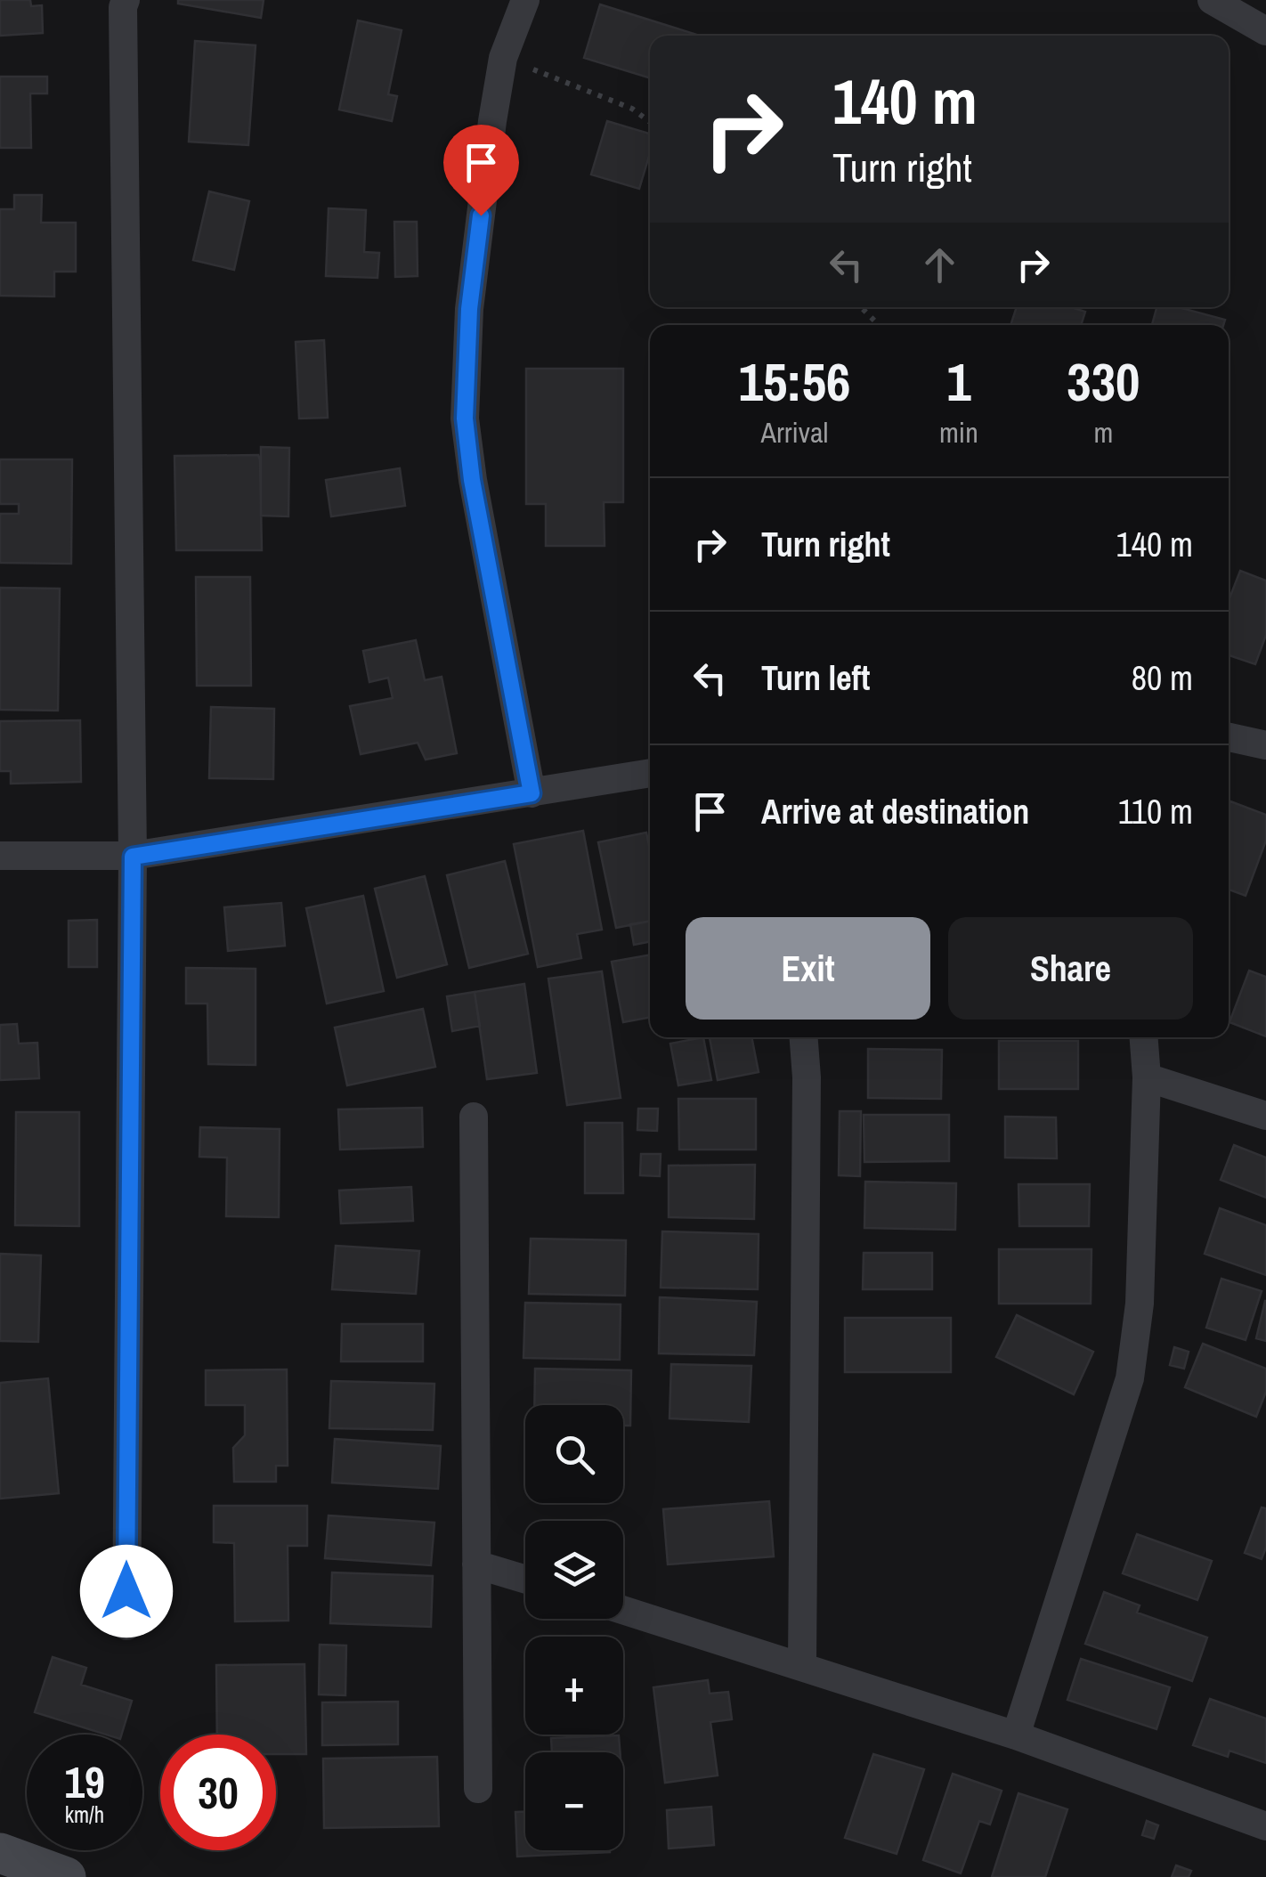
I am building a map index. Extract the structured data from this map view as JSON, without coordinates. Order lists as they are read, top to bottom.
{
  "page": {
    "turn": ["140 m", "Turn right"],
    "eta": [
      "15:56",
      "Arrival",
      "1",
      "min",
      "330",
      "m"
    ],
    "list": [
      {
        "name": "Turn right",
        "value": "140 m"
      },
      {
        "name": "Turn left",
        "value": "80 m"
      },
      {
        "name": "Arrive at destination",
        "value": "110 m"
      }
    ],
    "buttons": ["Exit", "Share"],
    "map_buttons": ["+", "−"],
    "speed": "19 km/h",
    "limit": "30"
  }
}
